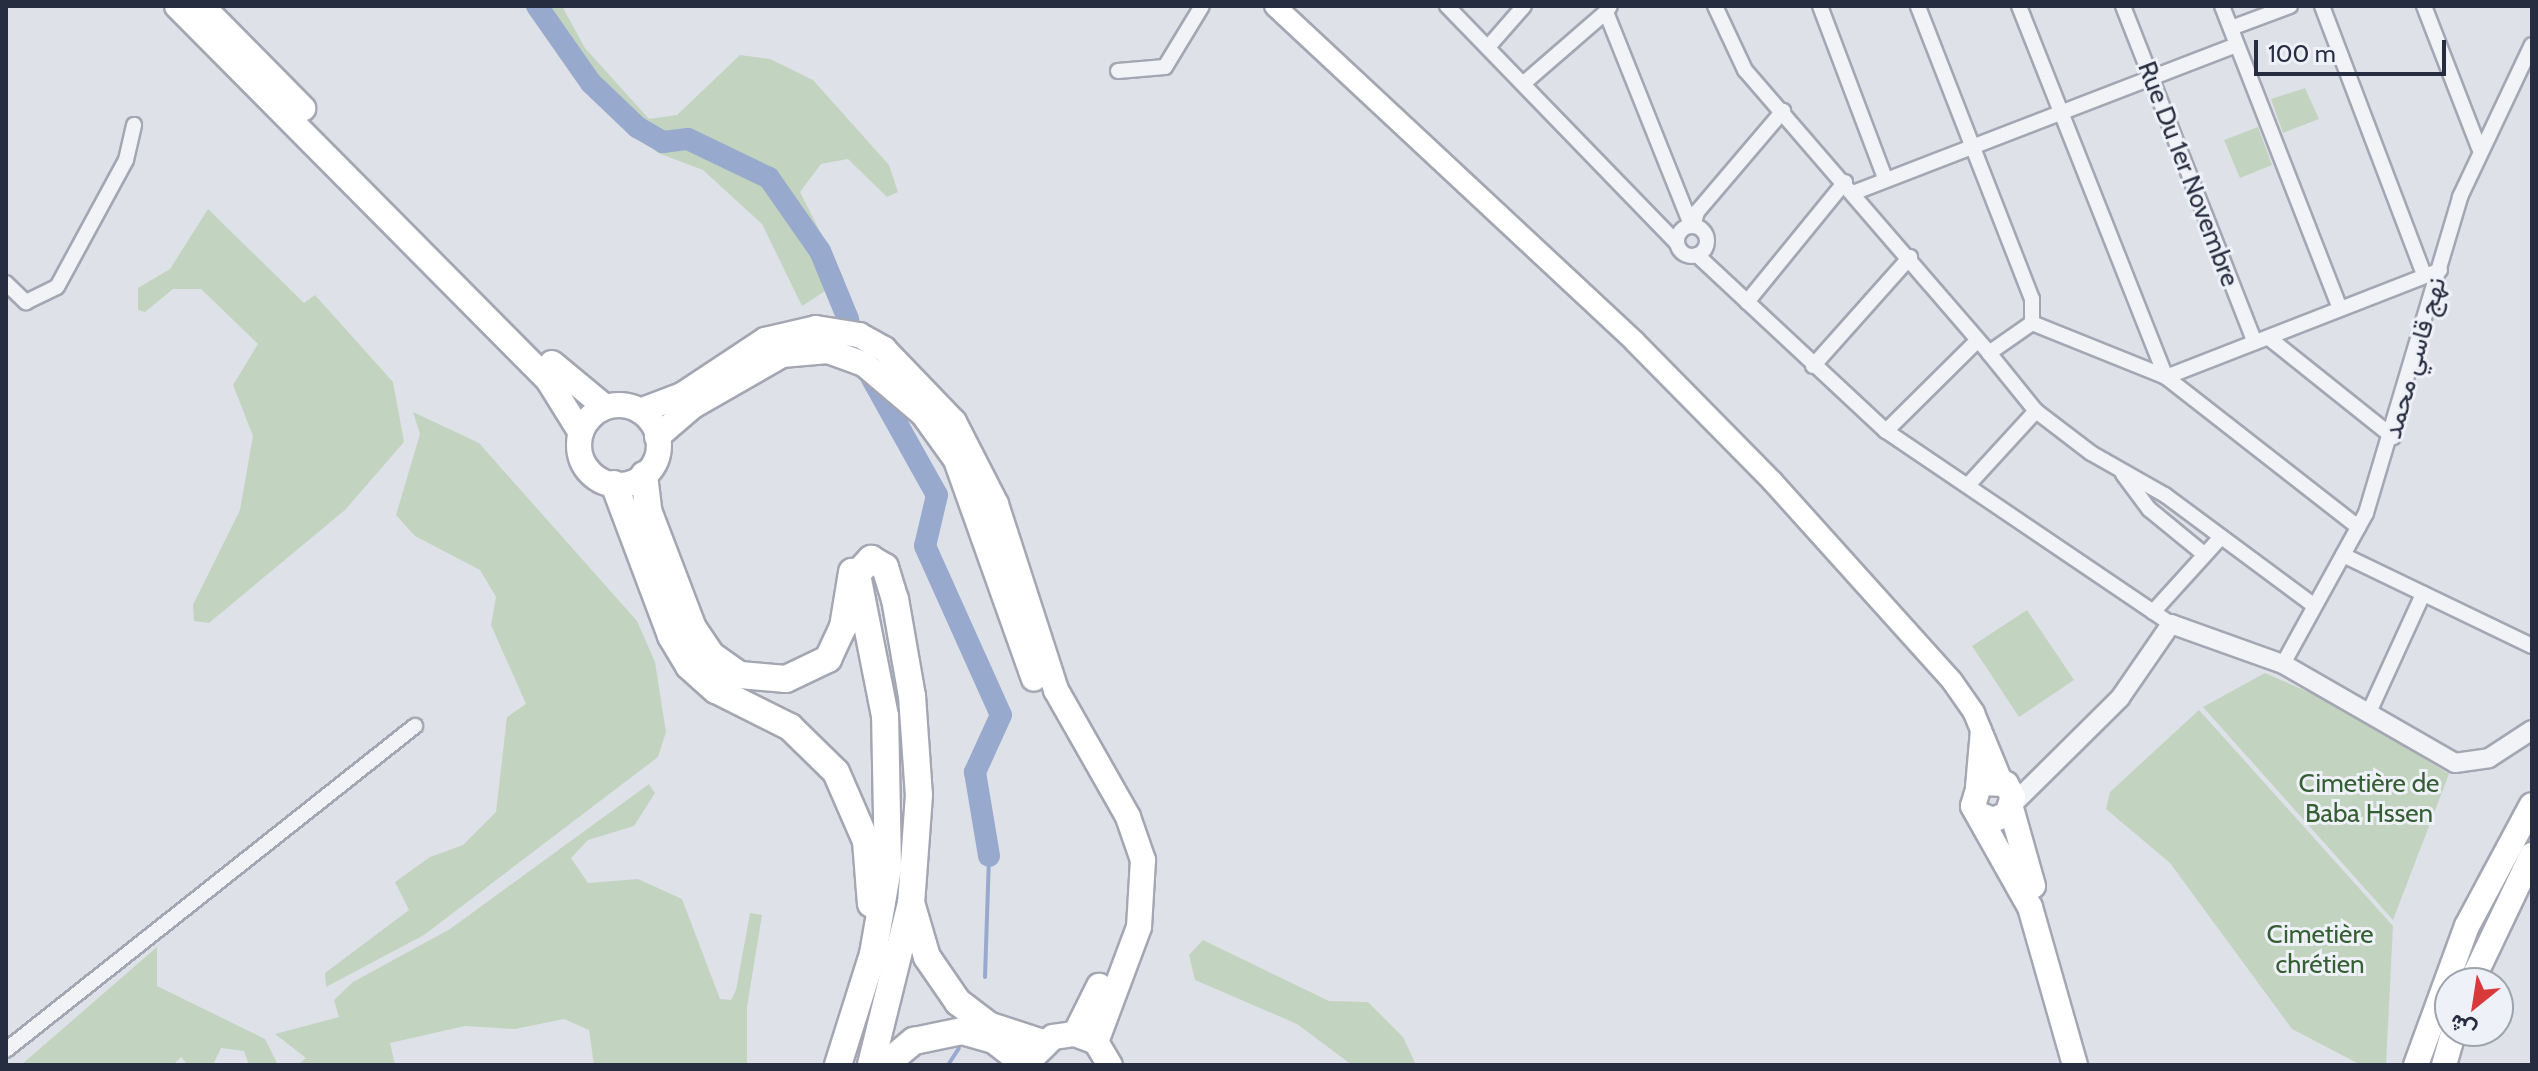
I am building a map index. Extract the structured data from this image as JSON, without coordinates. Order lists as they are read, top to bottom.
{
  "streets": {
    "street": ["Rue Du 1er Novembre", "نهج قاسي محمد"]
  },
  "parks": ["Cimetière de Baba Hssen", "Cimetière chrétien"],
  "scale_bar": "100 m",
  "north": "bottom left"
}
